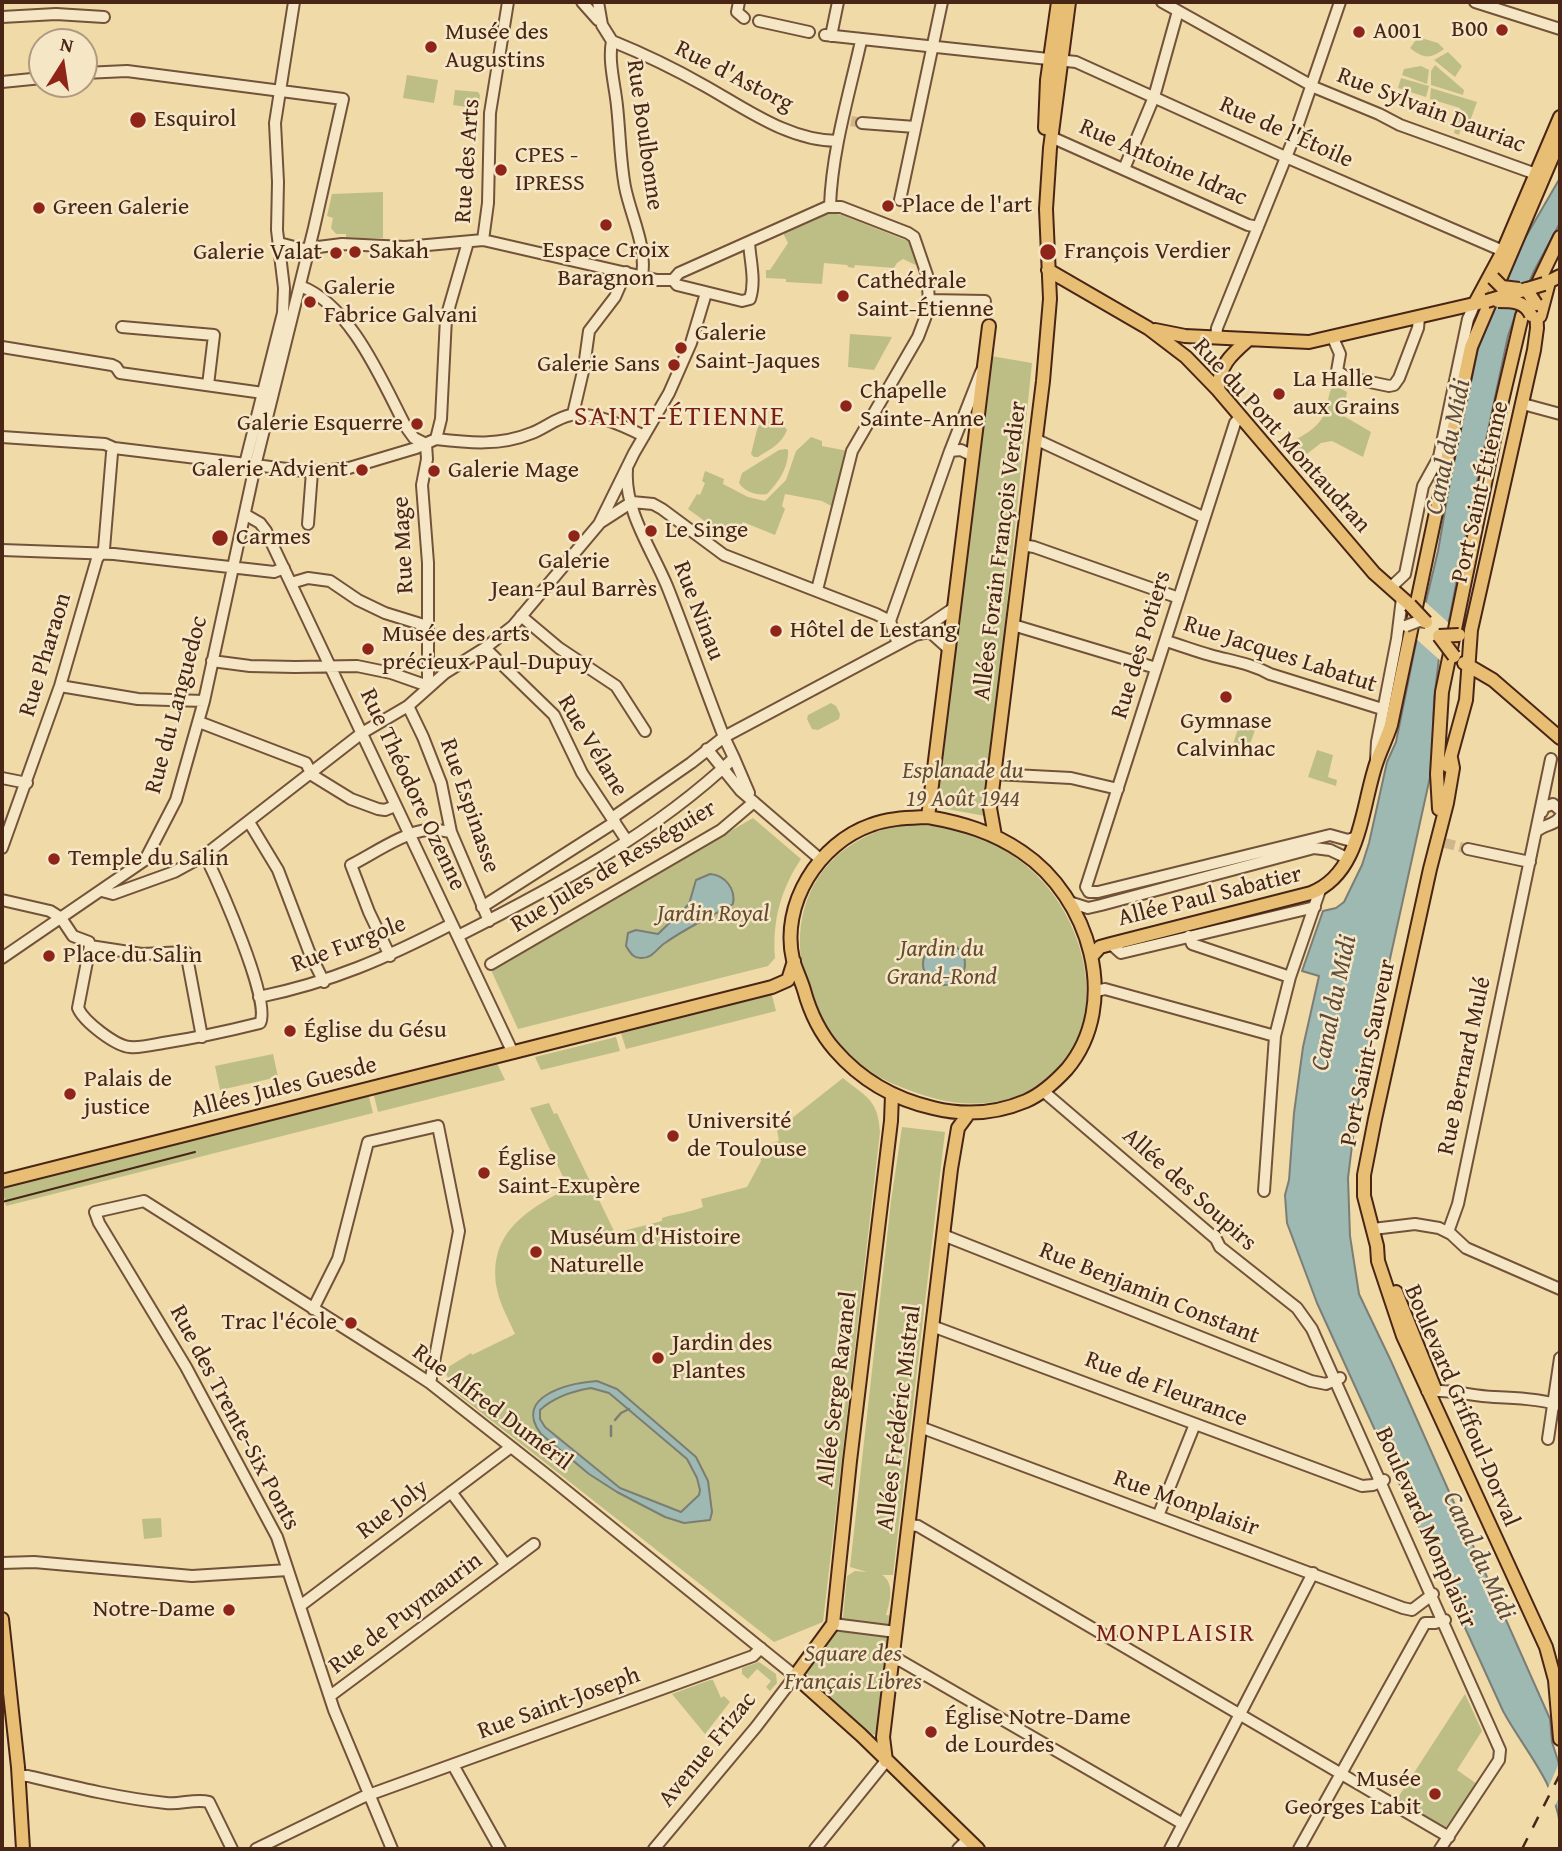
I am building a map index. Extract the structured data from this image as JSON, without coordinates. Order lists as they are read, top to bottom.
{
  "streets": {
    "main road": [
      "Rue du Pont Montaudran",
      "Port Saint-Étienne",
      "Allées Forain François Verdier",
      "Allée Paul Sabatier",
      "Port Saint-Sauveur",
      "Allées Jules Guesde",
      "Allée Serge Ravanel",
      "Boulevard Griffoul-Dorval",
      "Allées Frédéric Mistral"
    ],
    "street": [
      "Rue d'Astorg",
      "Rue Sylvain Dauriac",
      "Rue de l'Étoile",
      "Rue Boulbonne",
      "Rue des Arts",
      "Rue Antoine Idrac",
      "Rue Mage",
      "Rue Ninau",
      "Rue des Potiers",
      "Rue Pharaon",
      "Rue Jacques Labatut",
      "Rue du Languedoc",
      "Rue Vélane",
      "Rue Théodore Ozenne",
      "Rue Espinasse",
      "Rue Jules de Rességuier",
      "Rue Furgole",
      "Rue Bernard Mulé",
      "Allée des Soupirs",
      "Rue Benjamin Constant",
      "Rue de Fleurance",
      "Rue Alfred Duméril",
      "Rue des Trente-Six Ponts",
      "Rue Monplaisir",
      "Rue Joly",
      "Boulevard Monplaisir",
      "Rue de Puymaurin",
      "Rue Saint-Joseph",
      "Avenue Frizac"
    ]
  },
  "crossings": [
    ["Rue d'Astorg", "Rue Boulbonne"],
    ["Rue du Pont Montaudran", "Port Saint-Étienne"],
    ["Rue du Pont Montaudran", "Rue des Potiers"],
    ["Rue du Pont Montaudran", "Port Saint-Sauveur"],
    ["Port Saint-Étienne", "Port Saint-Sauveur"],
    ["Rue Ninau", "Rue Jules de Rességuier"],
    ["Rue des Potiers", "Rue Jacques Labatut"],
    ["Rue des Potiers", "Allée Paul Sabatier"],
    ["Rue du Languedoc", "Rue Théodore Ozenne"],
    ["Rue Théodore Ozenne", "Rue Furgole"],
    ["Rue Théodore Ozenne", "Allées Jules Guesde"],
    ["Port Saint-Sauveur", "Boulevard Griffoul-Dorval"],
    ["Allée des Soupirs", "Boulevard Monplaisir"],
    ["Rue Benjamin Constant", "Allées Frédéric Mistral"],
    ["Rue Benjamin Constant", "Boulevard Monplaisir"],
    ["Rue de Fleurance", "Allées Frédéric Mistral"],
    ["Rue de Fleurance", "Boulevard Monplaisir"],
    ["Rue Alfred Duméril", "Rue des Trente-Six Ponts"],
    ["Rue Alfred Duméril", "Rue Joly"],
    ["Rue Alfred Duméril", "Rue Saint-Joseph"],
    ["Rue Alfred Duméril", "Avenue Frizac"],
    ["Rue des Trente-Six Ponts", "Rue Joly"],
    ["Rue des Trente-Six Ponts", "Rue de Puymaurin"],
    ["Rue des Trente-Six Ponts", "Rue Saint-Joseph"],
    ["Allées Frédéric Mistral", "Rue Monplaisir"],
    ["Rue Joly", "Rue de Puymaurin"]
  ],
  "districts": ["SAINT-ÉTIENNE", "MONPLAISIR"],
  "water": ["Canal du Midi"],
  "parks": [
    "Esplanade du 19 Août 1944",
    "Jardin Royal",
    "Jardin du Grand-Rond",
    "Square des Français Libres"
  ],
  "places": [
    "B00",
    "A001",
    "Musée des Augustins",
    "Esquirol",
    "CPES - IPRESS",
    "Place de l'art",
    "Green Galerie",
    "Espace Croix Baragnon",
    "Sakah",
    "François Verdier",
    "Galerie Valat",
    "Cathédrale Saint-Étienne",
    "Galerie Fabrice Galvani",
    "Galerie Saint-Jaques",
    "Galerie Sans",
    "La Halle aux Grains",
    "Chapelle Sainte-Anne",
    "Galerie Esquerre",
    "Galerie Advient",
    "Galerie Mage",
    "Le Singe",
    "Galerie Jean-Paul Barrès",
    "Carmes",
    "Hôtel de Lestang",
    "Musée des arts précieux Paul-Dupuy",
    "Gymnase Calvinhac",
    "Temple du Salin",
    "Place du Salin",
    "Église du Gésu",
    "Palais de justice",
    "Université de Toulouse",
    "Église Saint-Exupère",
    "Muséum d'Histoire Naturelle",
    "Trac l'école",
    "Jardin des Plantes",
    "Notre-Dame",
    "Église Notre-Dame de Lourdes",
    "Musée Georges Labit"
  ],
  "north": "top"
}
